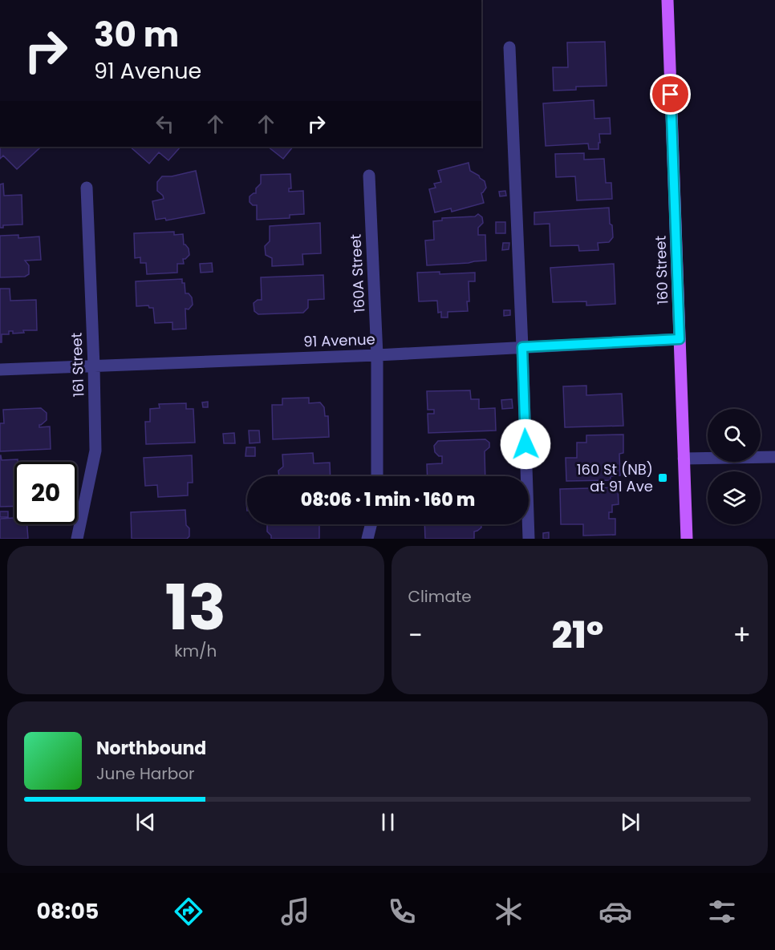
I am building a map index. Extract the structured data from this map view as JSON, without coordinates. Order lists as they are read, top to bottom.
{
  "streets": {
    "main road": ["160 Street"],
    "street": ["160A Street", "91 Avenue", "161 Street"]
  },
  "crossings": [
    ["160 Street", "91 Avenue"],
    ["160A Street", "91 Avenue"],
    ["91 Avenue", "161 Street"]
  ],
  "places": {
    "transit": ["160 St (NB) at 91 Ave"]
  },
  "page": {
    "turn": ["30 m", "91 Avenue"],
    "limit": "20",
    "trip": "08:06 · 1 min · 160 m",
    "tile": [
      ["13", "km/h"],
      "Climate"
    ],
    "heat": ["−", "21°", "+"],
    "song": ["Northbound", "June Harbor"],
    "tabs": "08:05"
  }
}
